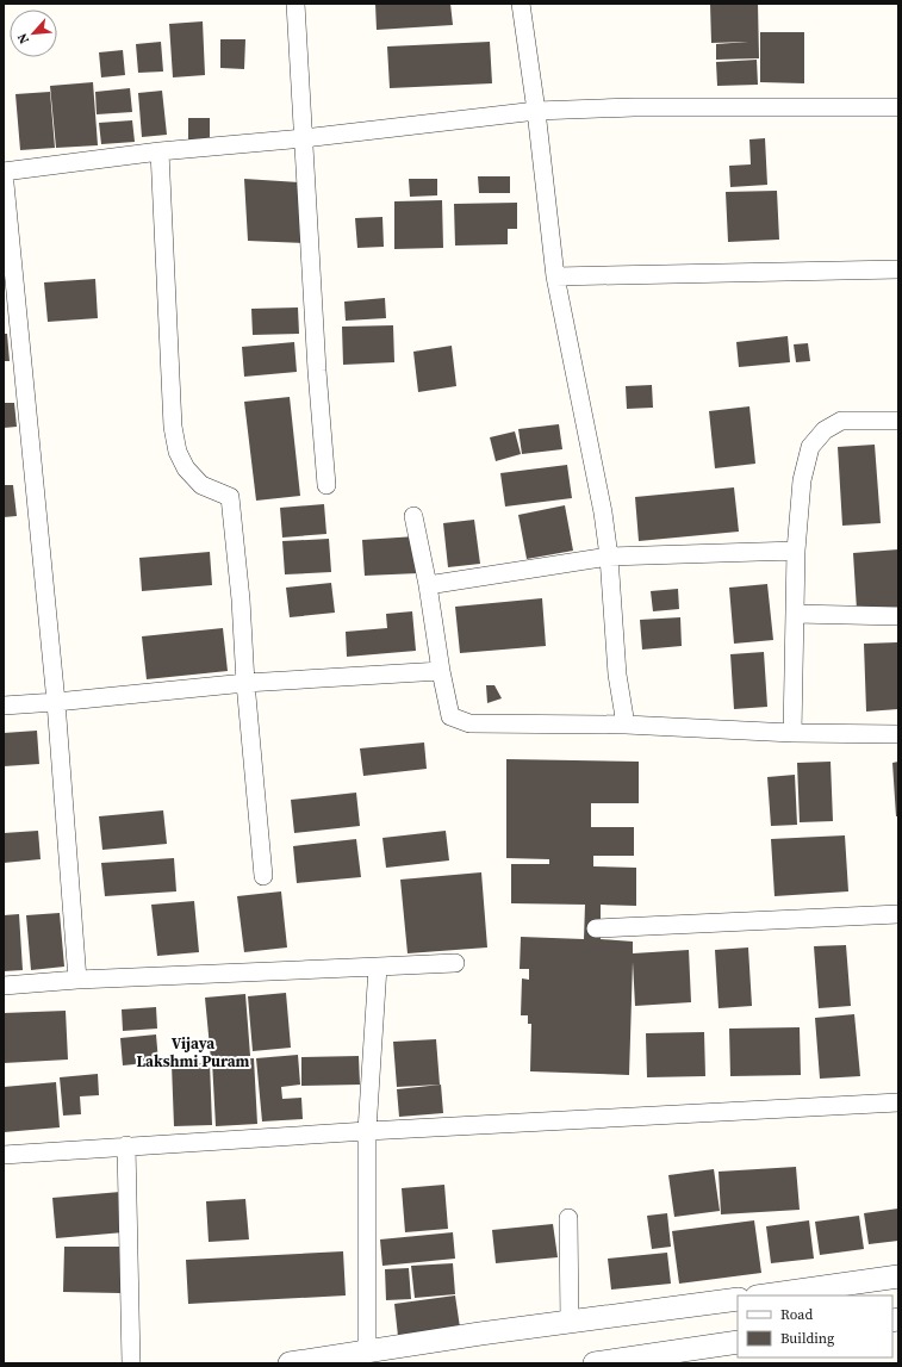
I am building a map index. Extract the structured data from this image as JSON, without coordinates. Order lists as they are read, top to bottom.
{
  "districts": ["Vijaya Lakshmi Puram"],
  "legend": ["Road", "Building"],
  "north": "bottom left"
}
